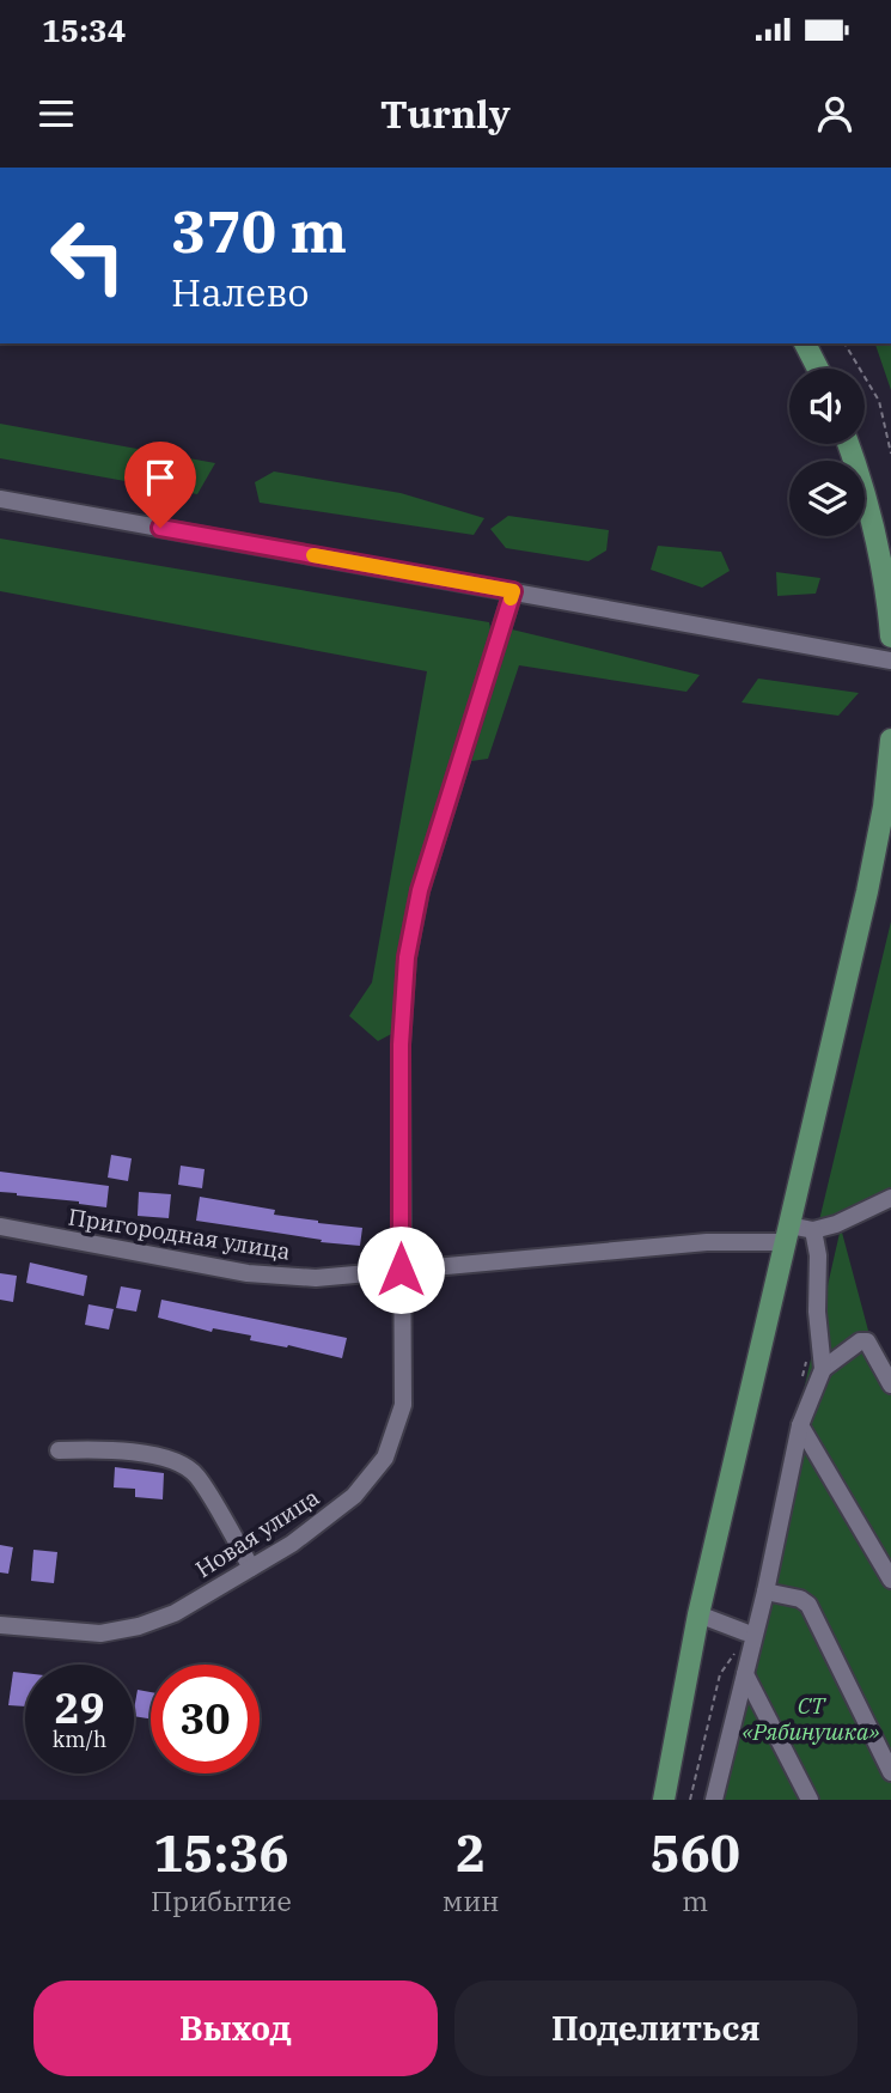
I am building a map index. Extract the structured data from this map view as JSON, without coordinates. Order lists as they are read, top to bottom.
{
  "streets": {
    "street": ["Пригородная улица", "Новая улица"]
  },
  "crossings": [
    ["Пригородная улица", "Новая улица"]
  ],
  "parks": ["СТ «Рябинушка»"],
  "page": {
    "status": "15:34",
    "header": "Turnly",
    "turn": ["370 m", "Налево"],
    "speed": "29 km/h",
    "limit": "30",
    "eta": [
      "15:36",
      "Прибытие",
      "2",
      "мин",
      "560",
      "m"
    ],
    "buttons": ["Выход", "Поделиться"]
  }
}
